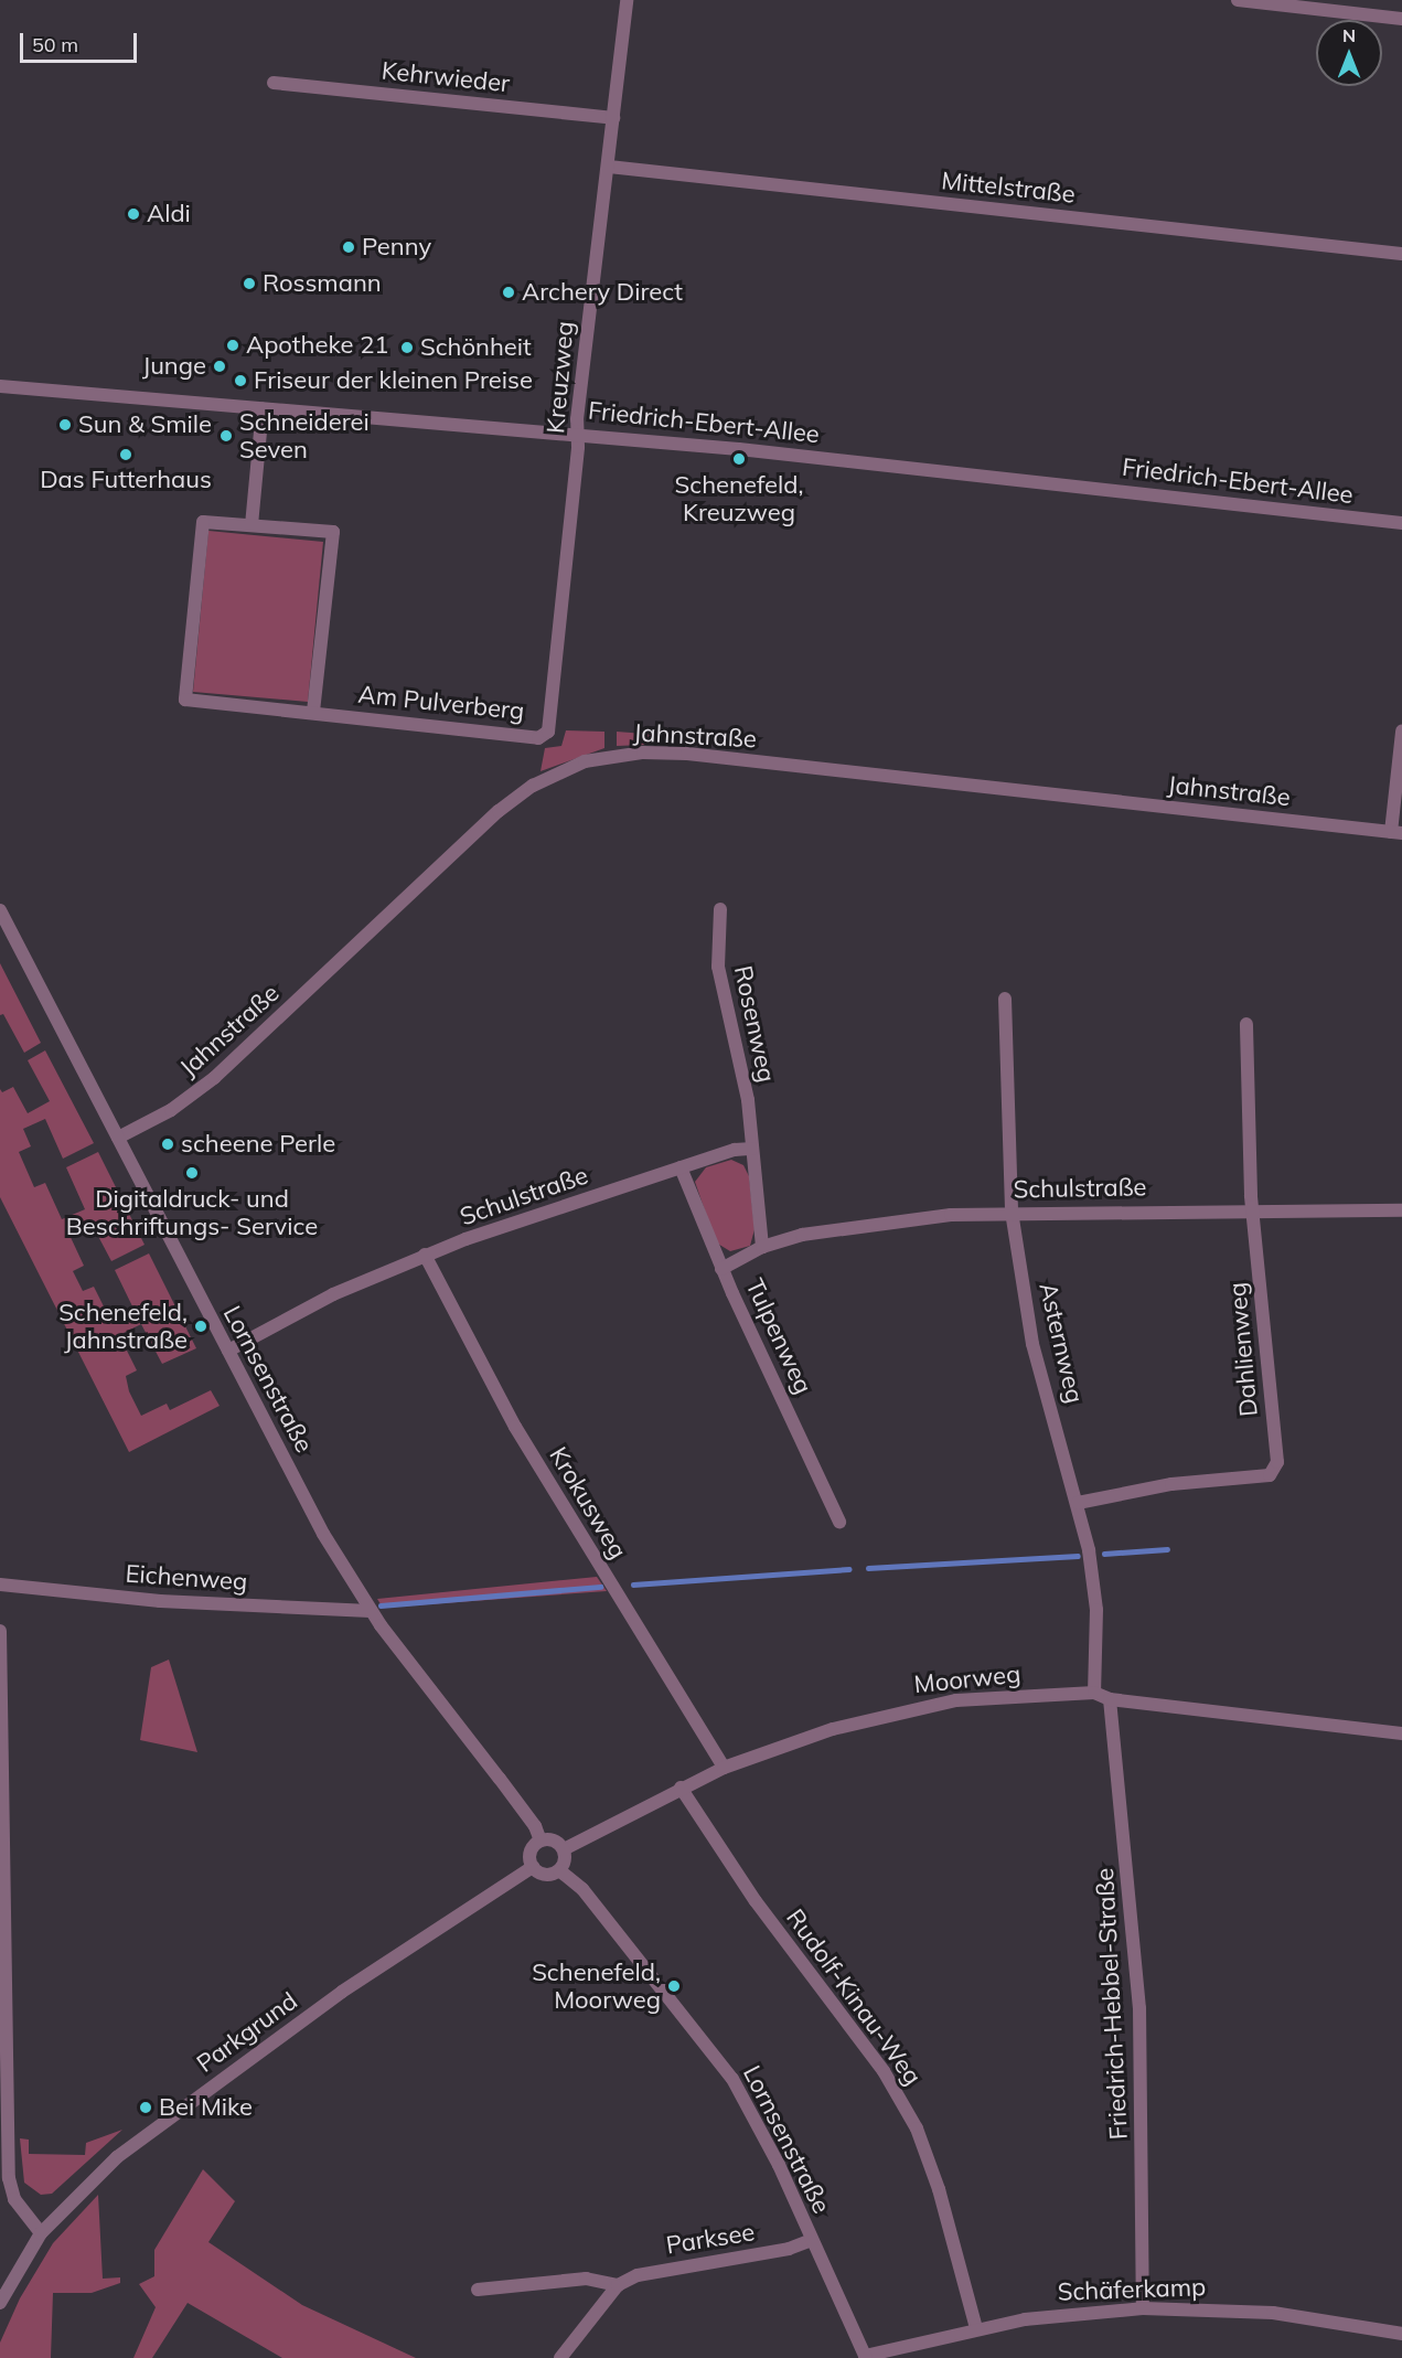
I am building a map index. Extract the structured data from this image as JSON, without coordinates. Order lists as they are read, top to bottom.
{
  "streets": {
    "street": [
      "Kehrwieder",
      "Mittelstraße",
      "Kreuzweg",
      "Friedrich-Ebert-Allee",
      "Am Pulverberg",
      "Jahnstraße",
      "Rosenweg",
      "Schulstraße",
      "Tulpenweg",
      "Asternweg",
      "Dahlienweg",
      "Lornsenstraße",
      "Krokusweg",
      "Eichenweg",
      "Moorweg",
      "Rudolf-Kinau-Weg",
      "Friedrich-Hebbel-Straße",
      "Parkgrund",
      "Parksee",
      "Schäferkamp"
    ]
  },
  "crossings": [
    ["Kehrwieder", "Kreuzweg"],
    ["Mittelstraße", "Kreuzweg"],
    ["Kreuzweg", "Friedrich-Ebert-Allee"],
    ["Kreuzweg", "Am Pulverberg"],
    ["Jahnstraße", "Lornsenstraße"],
    ["Rosenweg", "Schulstraße"],
    ["Schulstraße", "Tulpenweg"],
    ["Schulstraße", "Asternweg"],
    ["Schulstraße", "Dahlienweg"],
    ["Schulstraße", "Lornsenstraße"],
    ["Schulstraße", "Krokusweg"],
    ["Asternweg", "Dahlienweg"],
    ["Asternweg", "Moorweg"],
    ["Lornsenstraße", "Eichenweg"],
    ["Lornsenstraße", "Moorweg"],
    ["Lornsenstraße", "Parkgrund"],
    ["Lornsenstraße", "Parksee"],
    ["Lornsenstraße", "Schäferkamp"],
    ["Krokusweg", "Moorweg"],
    ["Moorweg", "Rudolf-Kinau-Weg"],
    ["Moorweg", "Friedrich-Hebbel-Straße"],
    ["Moorweg", "Parkgrund"],
    ["Rudolf-Kinau-Weg", "Schäferkamp"],
    ["Friedrich-Hebbel-Straße", "Schäferkamp"]
  ],
  "places": [
    "Aldi",
    "Penny",
    "Rossmann",
    "Archery Direct",
    "Apotheke 21",
    "Schönheit",
    "Junge",
    "Friseur der kleinen Preise",
    "Sun & Smile",
    "Schneiderei Seven",
    "Das Futterhaus",
    "Schenefeld, Kreuzweg",
    "scheene Perle",
    "Digitaldruck- und Beschriftungs- Service",
    "Schenefeld, Jahnstraße",
    "Schenefeld, Moorweg",
    "Bei Mike"
  ],
  "scale_bar": "50 m",
  "north": "top"
}
